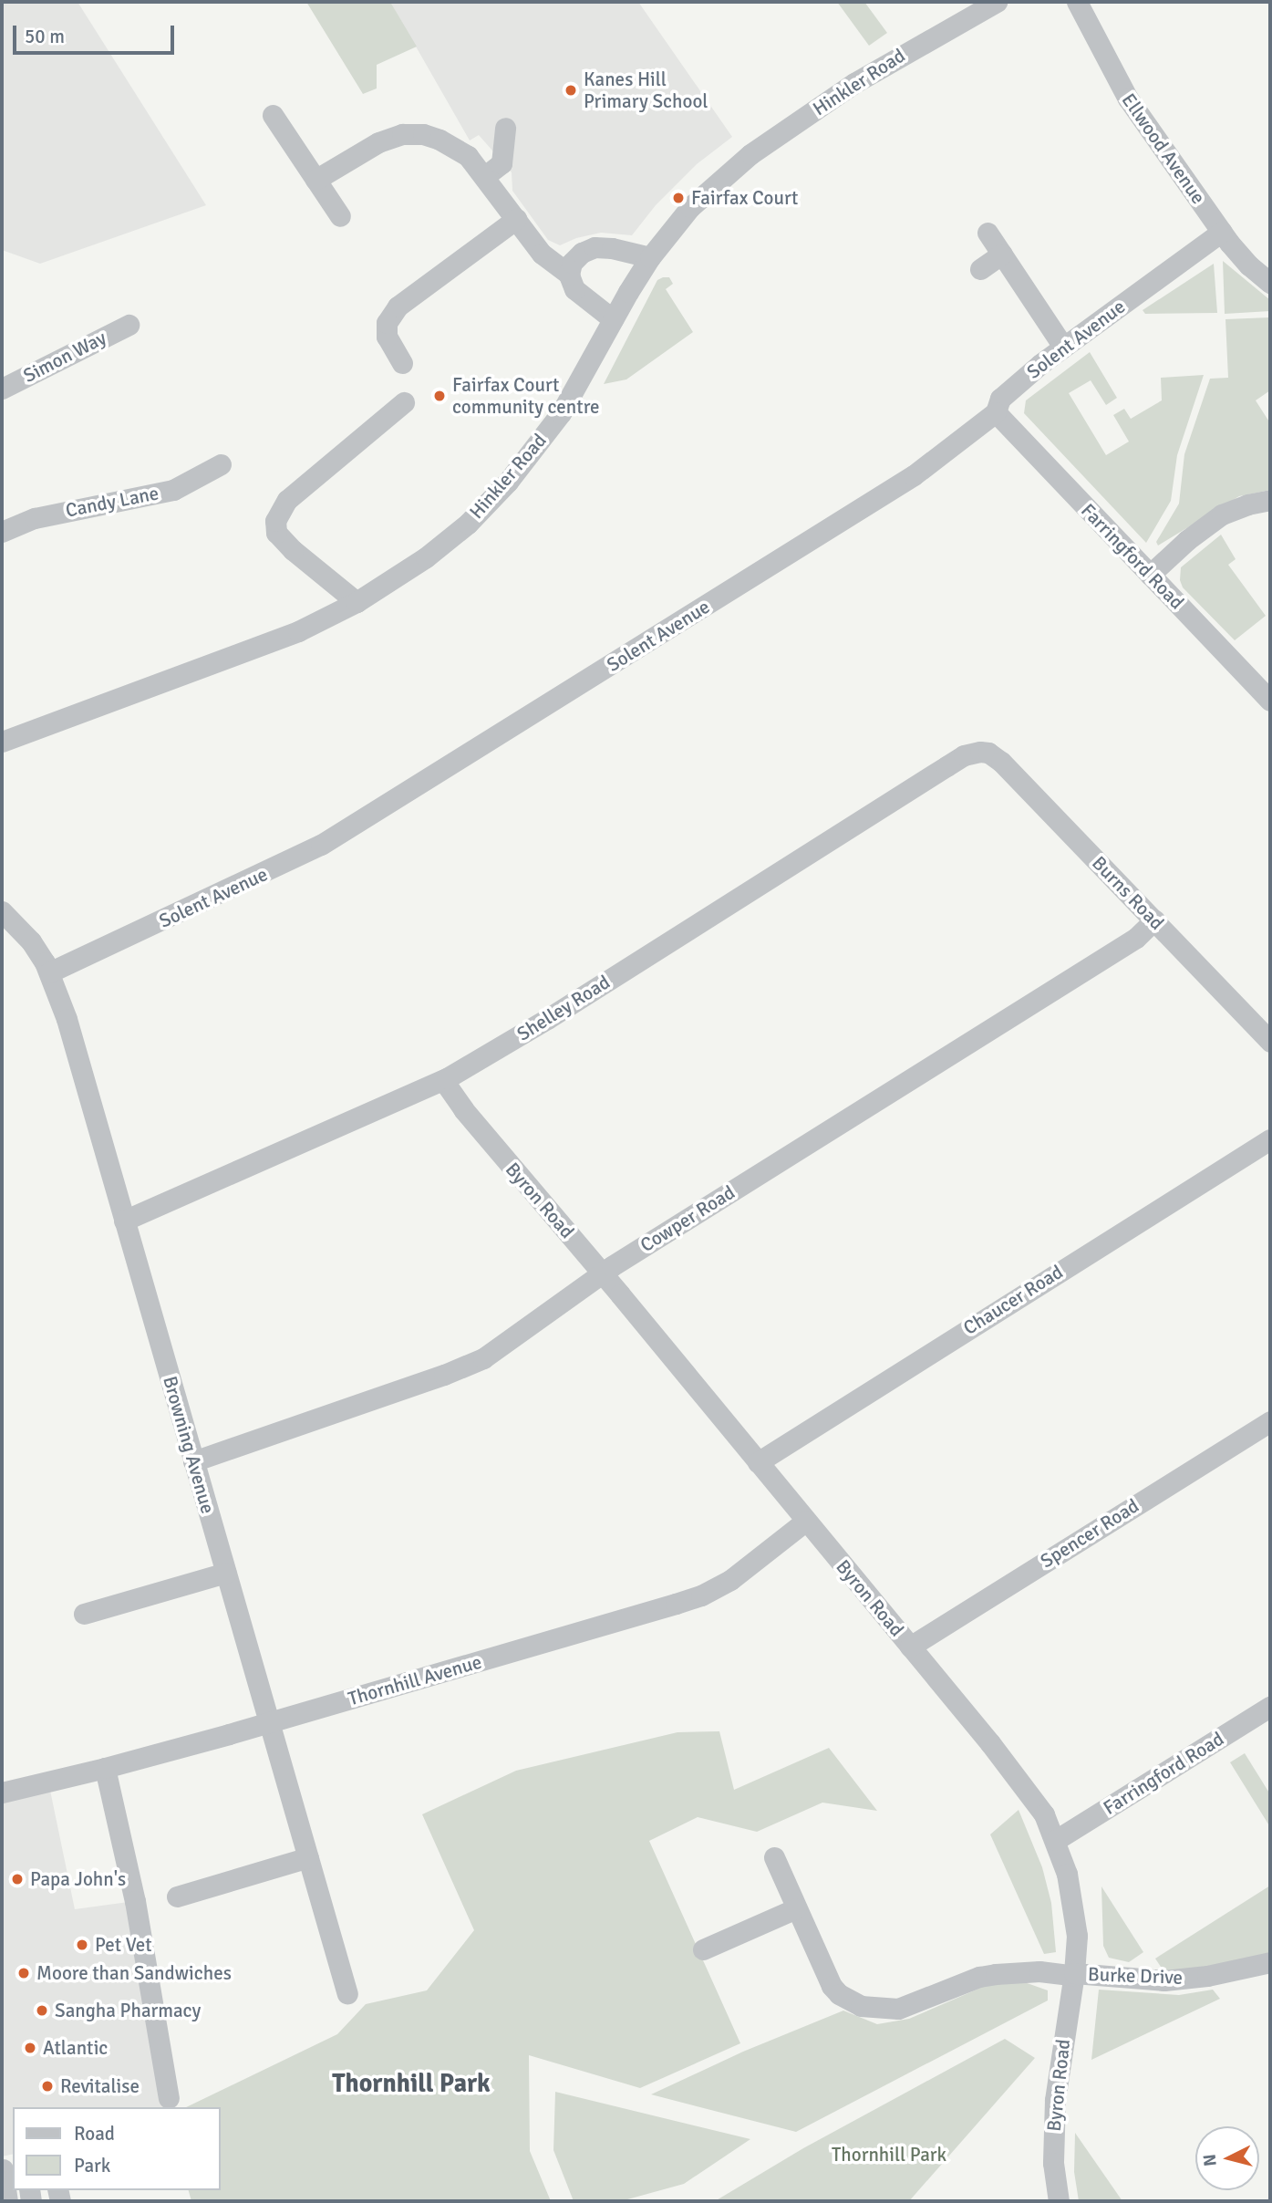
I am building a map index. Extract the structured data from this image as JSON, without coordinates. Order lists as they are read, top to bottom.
{
  "streets": {
    "street": [
      "Hinkler Road",
      "Ellwood Avenue",
      "Solent Avenue",
      "Simon Way",
      "Candy Lane",
      "Farringford Road",
      "Burns Road",
      "Shelley Road",
      "Byron Road",
      "Cowper Road",
      "Chaucer Road",
      "Browning Avenue",
      "Spencer Road",
      "Thornhill Avenue",
      "Burke Drive"
    ]
  },
  "crossings": [
    ["Ellwood Avenue", "Solent Avenue"],
    ["Solent Avenue", "Farringford Road"],
    ["Solent Avenue", "Browning Avenue"],
    ["Farringford Road", "Byron Road"],
    ["Burns Road", "Shelley Road"],
    ["Burns Road", "Cowper Road"],
    ["Shelley Road", "Byron Road"],
    ["Shelley Road", "Browning Avenue"],
    ["Byron Road", "Cowper Road"],
    ["Byron Road", "Chaucer Road"],
    ["Byron Road", "Spencer Road"],
    ["Byron Road", "Thornhill Avenue"],
    ["Byron Road", "Burke Drive"],
    ["Cowper Road", "Browning Avenue"],
    ["Browning Avenue", "Thornhill Avenue"]
  ],
  "districts": ["Thornhill Park"],
  "parks": ["Thornhill Park"],
  "places": [
    "Kanes Hill Primary School",
    "Fairfax Court",
    "Fairfax Court community centre",
    "Papa John's",
    "Pet Vet",
    "Moore than Sandwiches",
    "Sangha Pharmacy",
    "Atlantic",
    "Revitalise"
  ],
  "legend": ["Road", "Park"],
  "scale_bar": "50 m",
  "north": "left"
}
